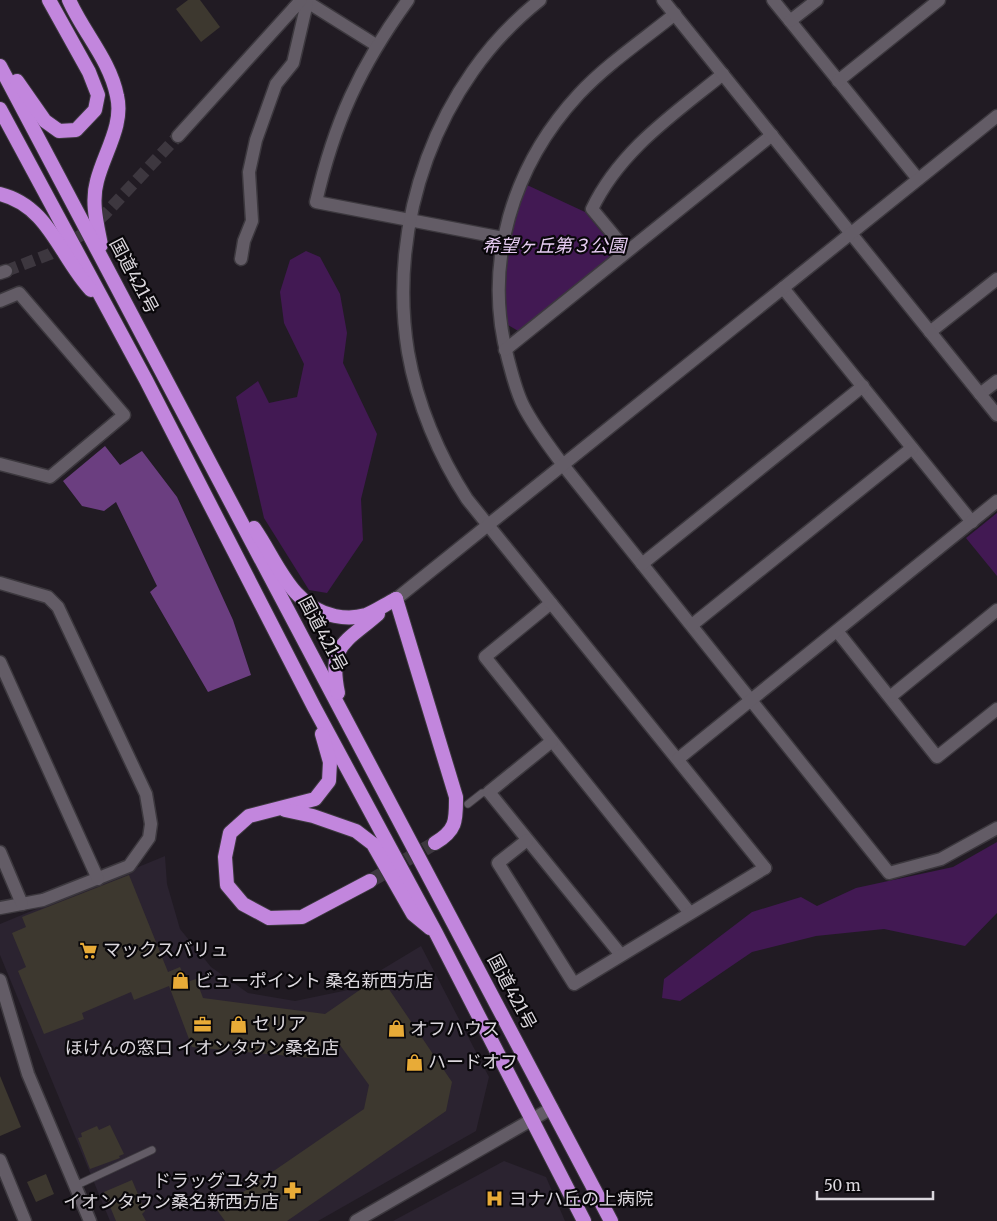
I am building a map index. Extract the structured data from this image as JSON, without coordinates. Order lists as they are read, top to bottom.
{
  "streets": {
    "highway": ["国道421号"]
  },
  "parks": ["希望ヶ丘第３公園"],
  "places": {
    "supermarket": ["マックスバリュ"],
    "shop": [
      "ビューポイント 桑名新西方店",
      "セリア",
      "オフハウス",
      "ハードオフ"
    ],
    "office": ["ほけんの窓口 イオンタウン桑名店"],
    "pharmacy": ["ドラッグユタカ イオンタウン桑名新西方店"],
    "hospital": ["ヨナハ丘の上病院"]
  },
  "scale_bar": "50 m"
}
